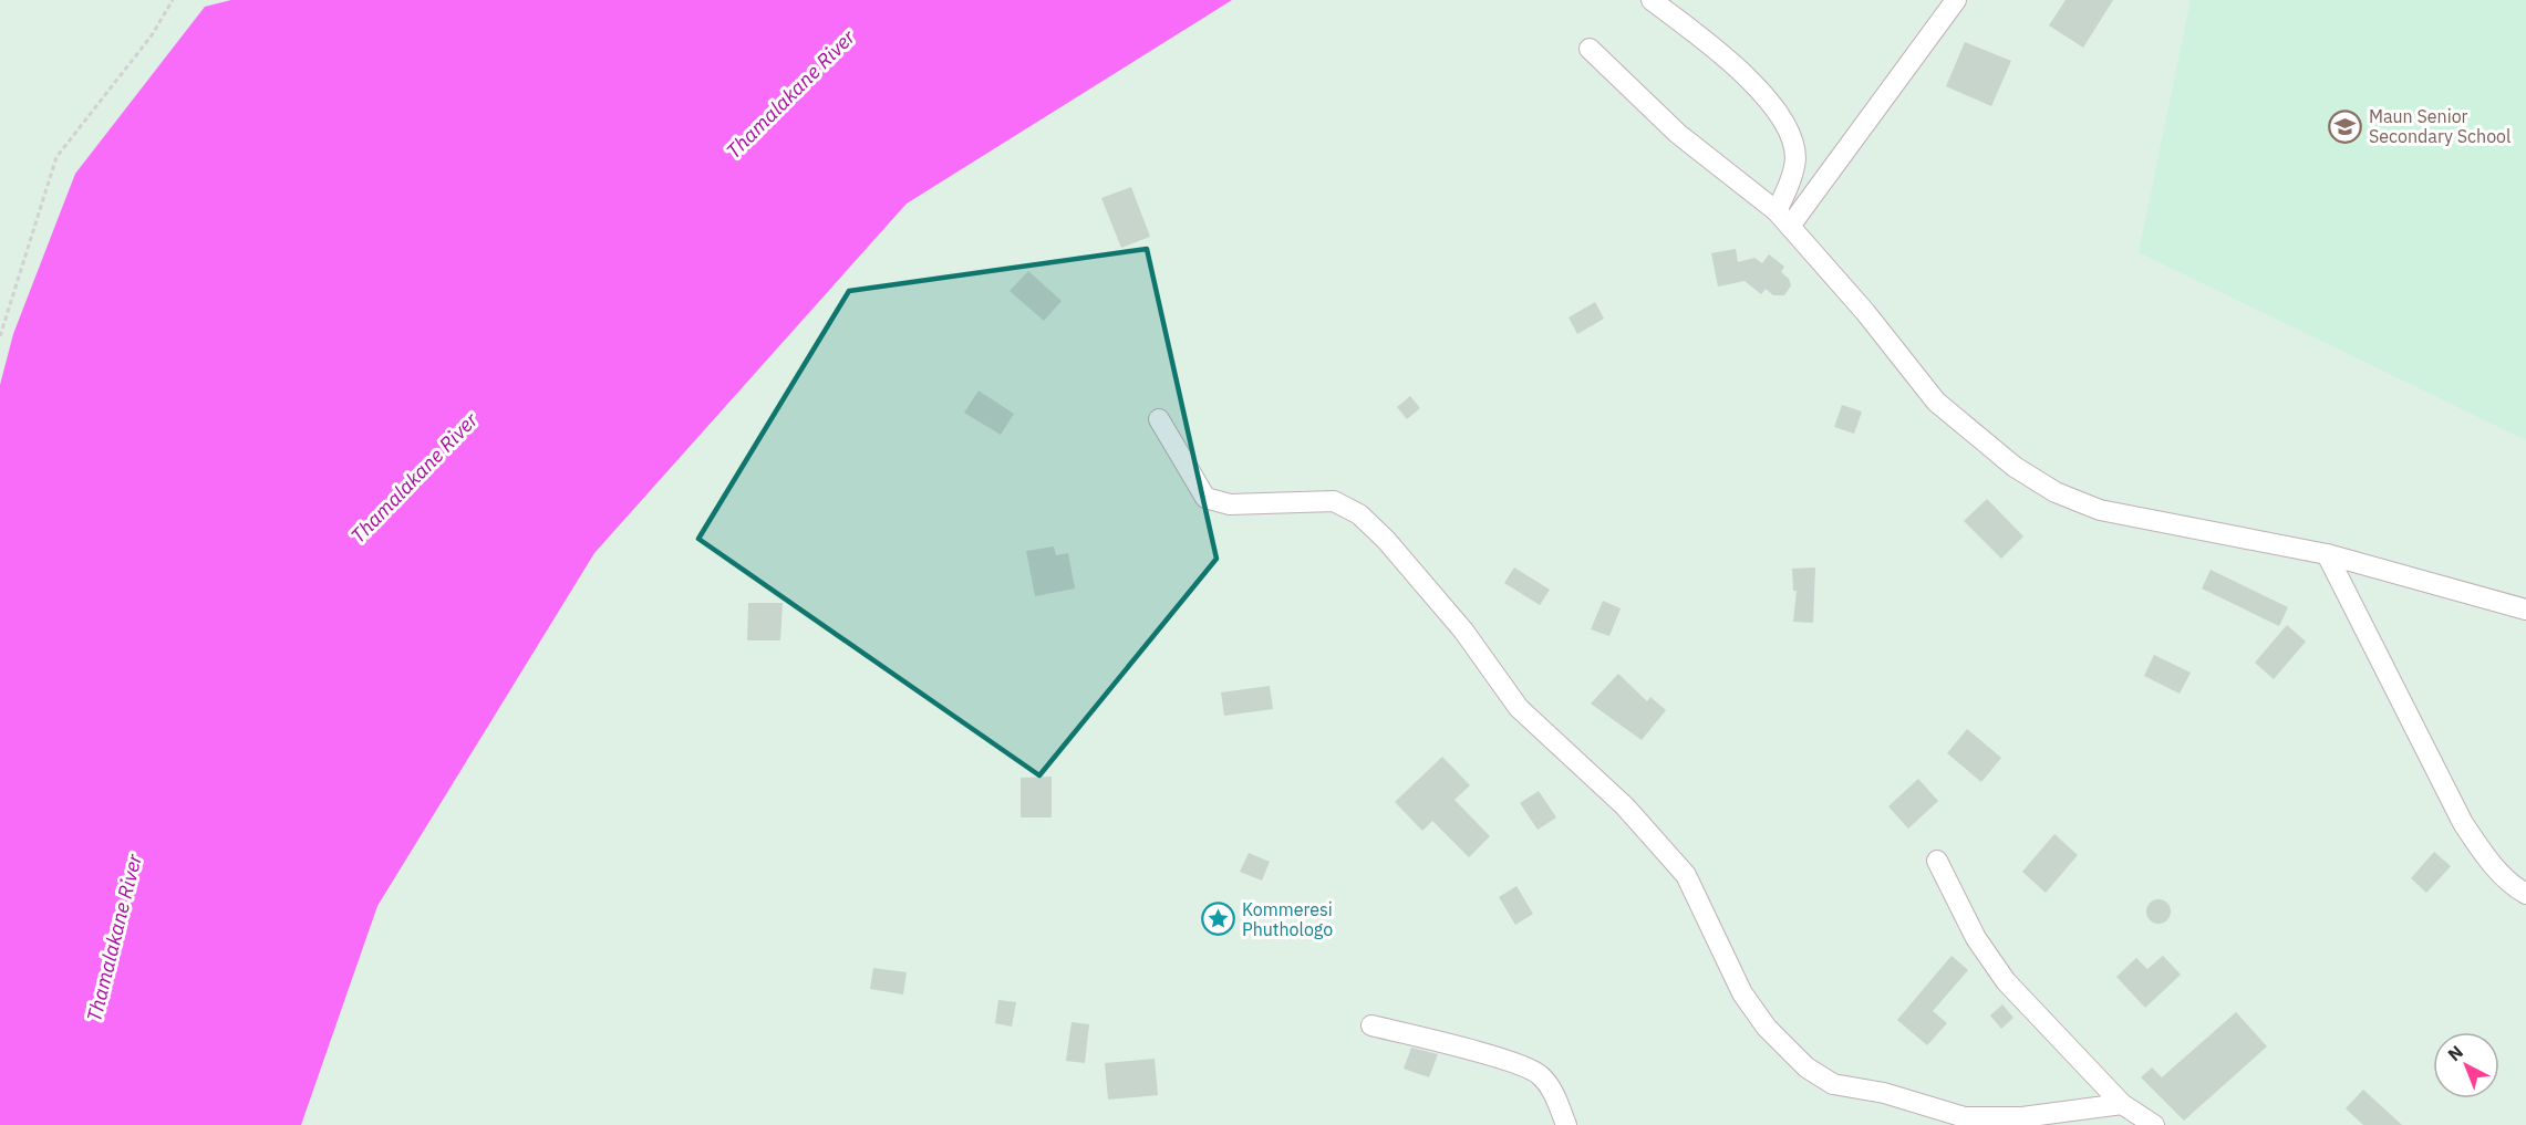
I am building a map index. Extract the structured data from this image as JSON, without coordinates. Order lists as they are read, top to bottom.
{
  "water": ["Thamalakane River"],
  "places": {
    "school or university": ["Maun Senior Secondary School"],
    "place": ["Kommeresi Phuthologo"]
  },
  "north": "top left"
}
